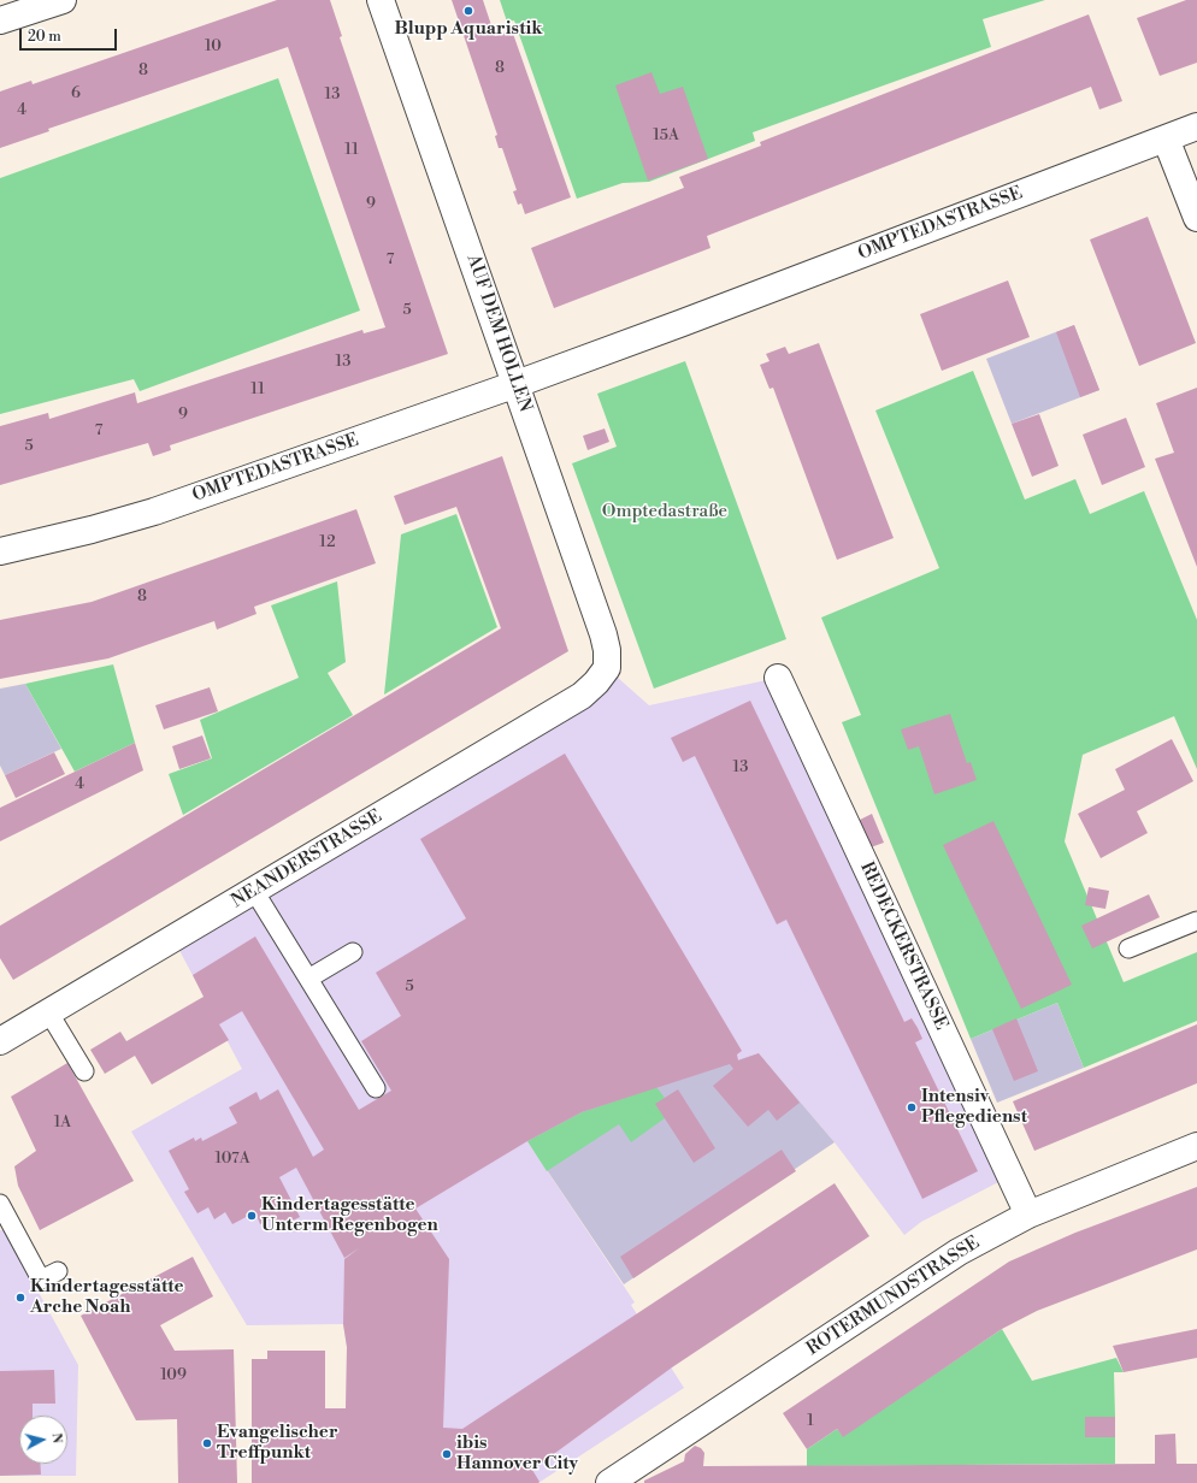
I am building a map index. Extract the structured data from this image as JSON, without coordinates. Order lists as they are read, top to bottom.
{
  "streets": {
    "street": [
      "OMPTEDASTRASSE",
      "AUF DEM HOLLEN",
      "NEANDERSTRASSE",
      "REDECKERSTRASSE",
      "ROTERMUNDSTRASSE"
    ]
  },
  "crossings": [
    ["OMPTEDASTRASSE", "AUF DEM HOLLEN"],
    ["AUF DEM HOLLEN", "NEANDERSTRASSE"],
    ["REDECKERSTRASSE", "ROTERMUNDSTRASSE"]
  ],
  "parks": ["Omptedastraße"],
  "places": [
    "Blupp Aquaristik",
    "Intensiv Pflegedienst",
    "Kindertagesstätte Unterm Regenbogen",
    "Kindertagesstätte Arche Noah",
    "Evangelischer Treffpunkt",
    "ibis Hannover City"
  ],
  "house_numbers": [
    "10",
    "8",
    "8",
    "6",
    "13",
    "4",
    "15A",
    "11",
    "9",
    "7",
    "5",
    "13",
    "11",
    "9",
    "7",
    "5",
    "12",
    "8",
    "13",
    "4",
    "5",
    "1A",
    "107A",
    "109",
    "1"
  ],
  "scale_bar": "20 m",
  "north": "right"
}
